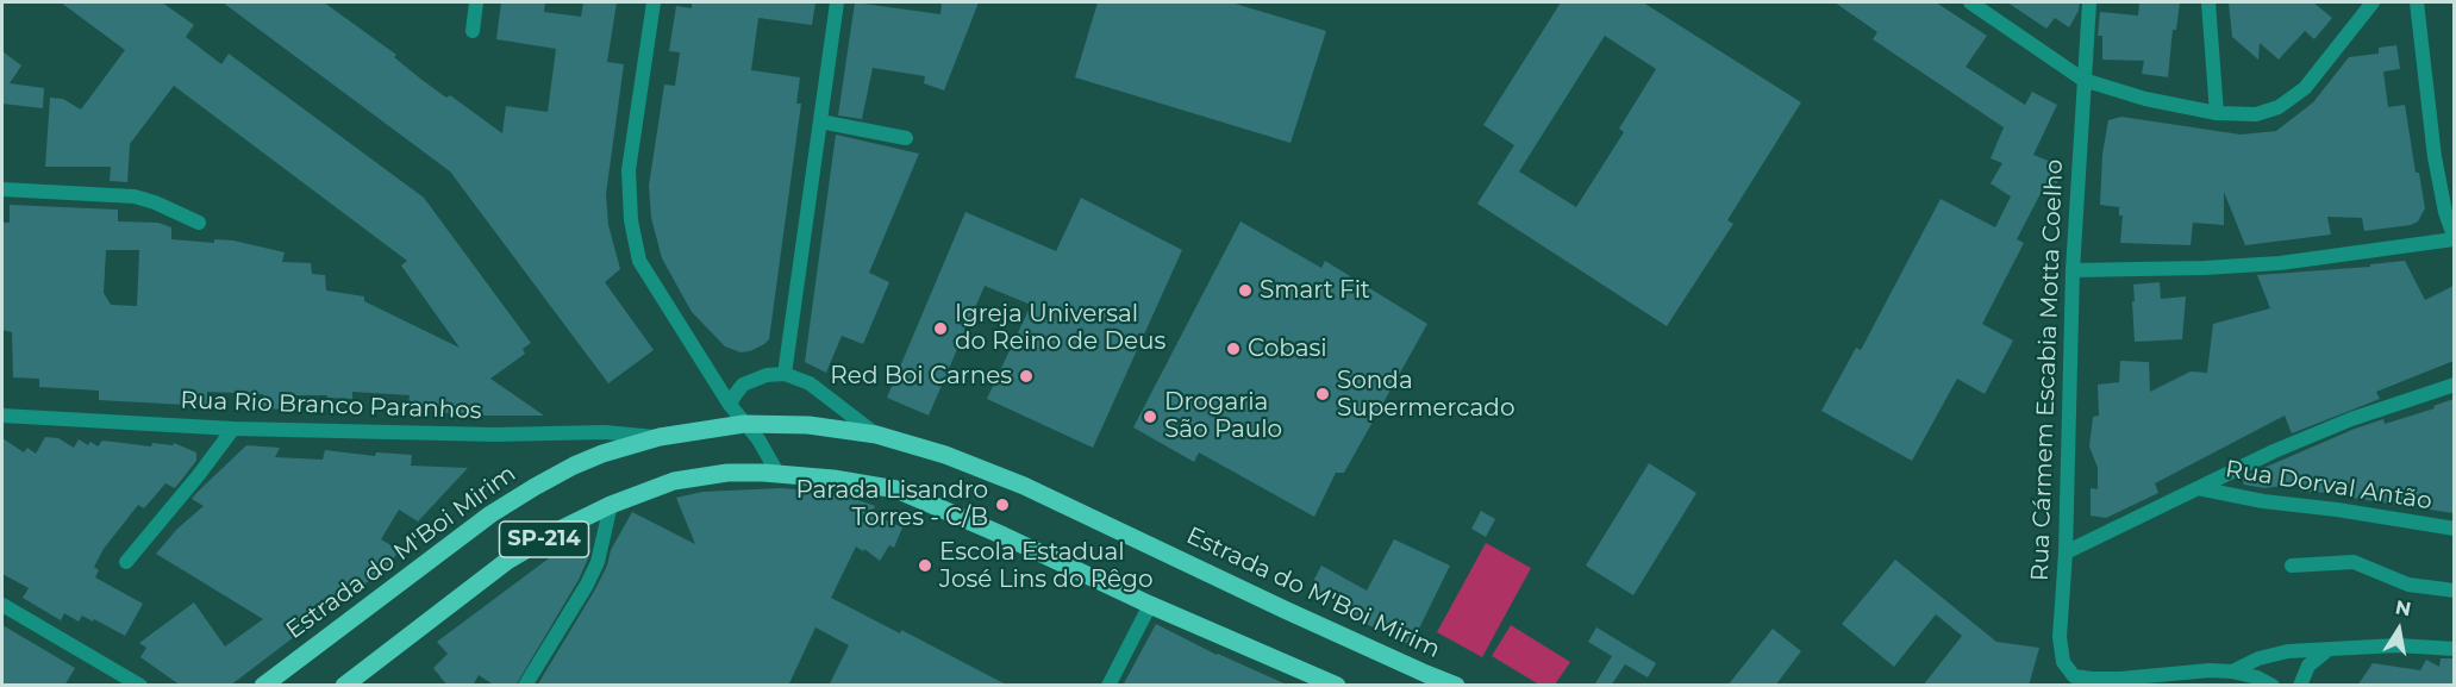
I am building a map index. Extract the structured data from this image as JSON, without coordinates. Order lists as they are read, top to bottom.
{
  "streets": {
    "main road": ["SP-214", "Estrada do M'Boi Mirim"],
    "street": ["Rua Cármem Escabia Motta Coelho", "Rua Rio Branco Paranhos", "Rua Dorval Antão"]
  },
  "crossings": [
    ["Rua Rio Branco Paranhos", "Estrada do M'Boi Mirim"]
  ],
  "places": [
    "Smart Fit",
    "Igreja Universal do Reino de Deus",
    "Cobasi",
    "Red Boi Carnes",
    "Sonda Supermercado",
    "Drogaria São Paulo",
    "Parada Lisandro Torres - C/B",
    "Escola Estadual José Lins do Rêgo"
  ],
  "north": "top"
}
